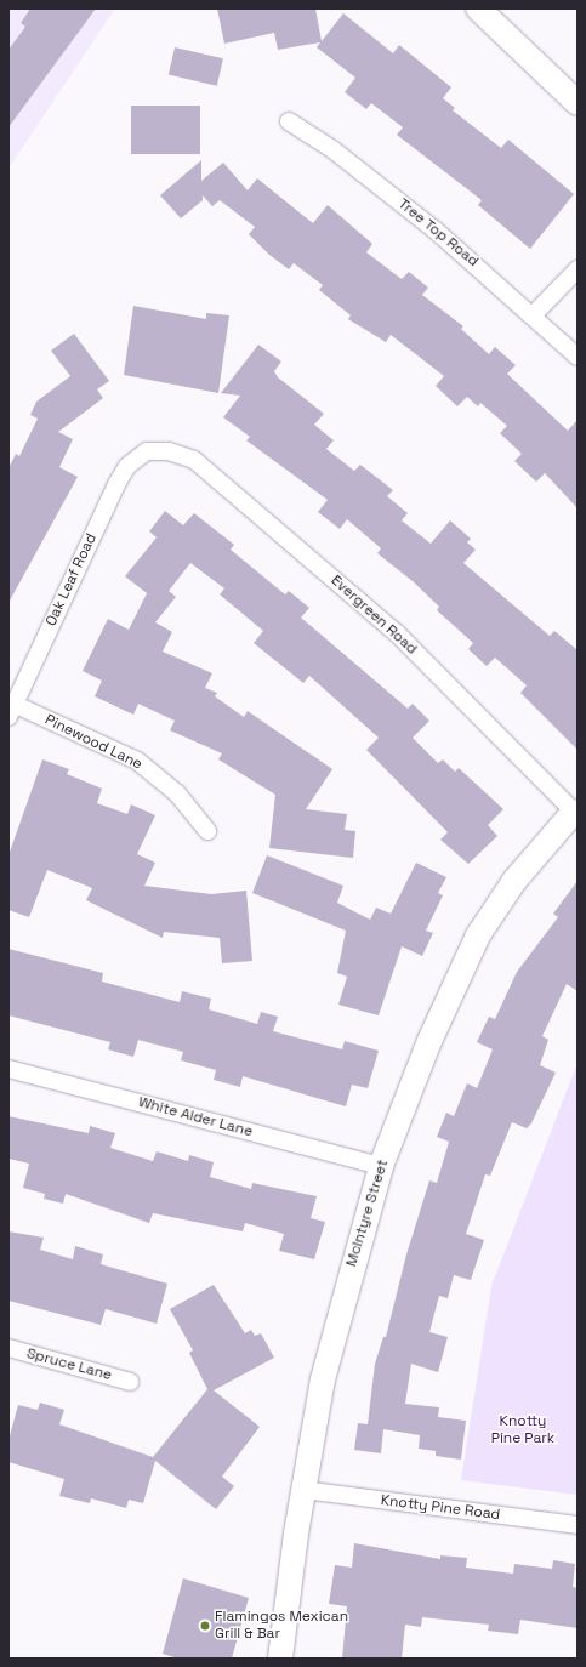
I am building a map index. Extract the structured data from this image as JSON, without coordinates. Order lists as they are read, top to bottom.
{
  "streets": {
    "street": [
      "Tree Top Road",
      "Oak Leaf Road",
      "Evergreen Road",
      "Pinewood Lane",
      "White Alder Lane",
      "McIntyre Street",
      "Spruce Lane",
      "Knotty Pine Road"
    ]
  },
  "crossings": [
    ["Oak Leaf Road", "Evergreen Road"],
    ["Oak Leaf Road", "Pinewood Lane"],
    ["Evergreen Road", "McIntyre Street"],
    ["White Alder Lane", "McIntyre Street"],
    ["McIntyre Street", "Knotty Pine Road"]
  ],
  "parks": ["Knotty Pine Park"],
  "places": ["Flamingos Mexican Grill & Bar"]
}
